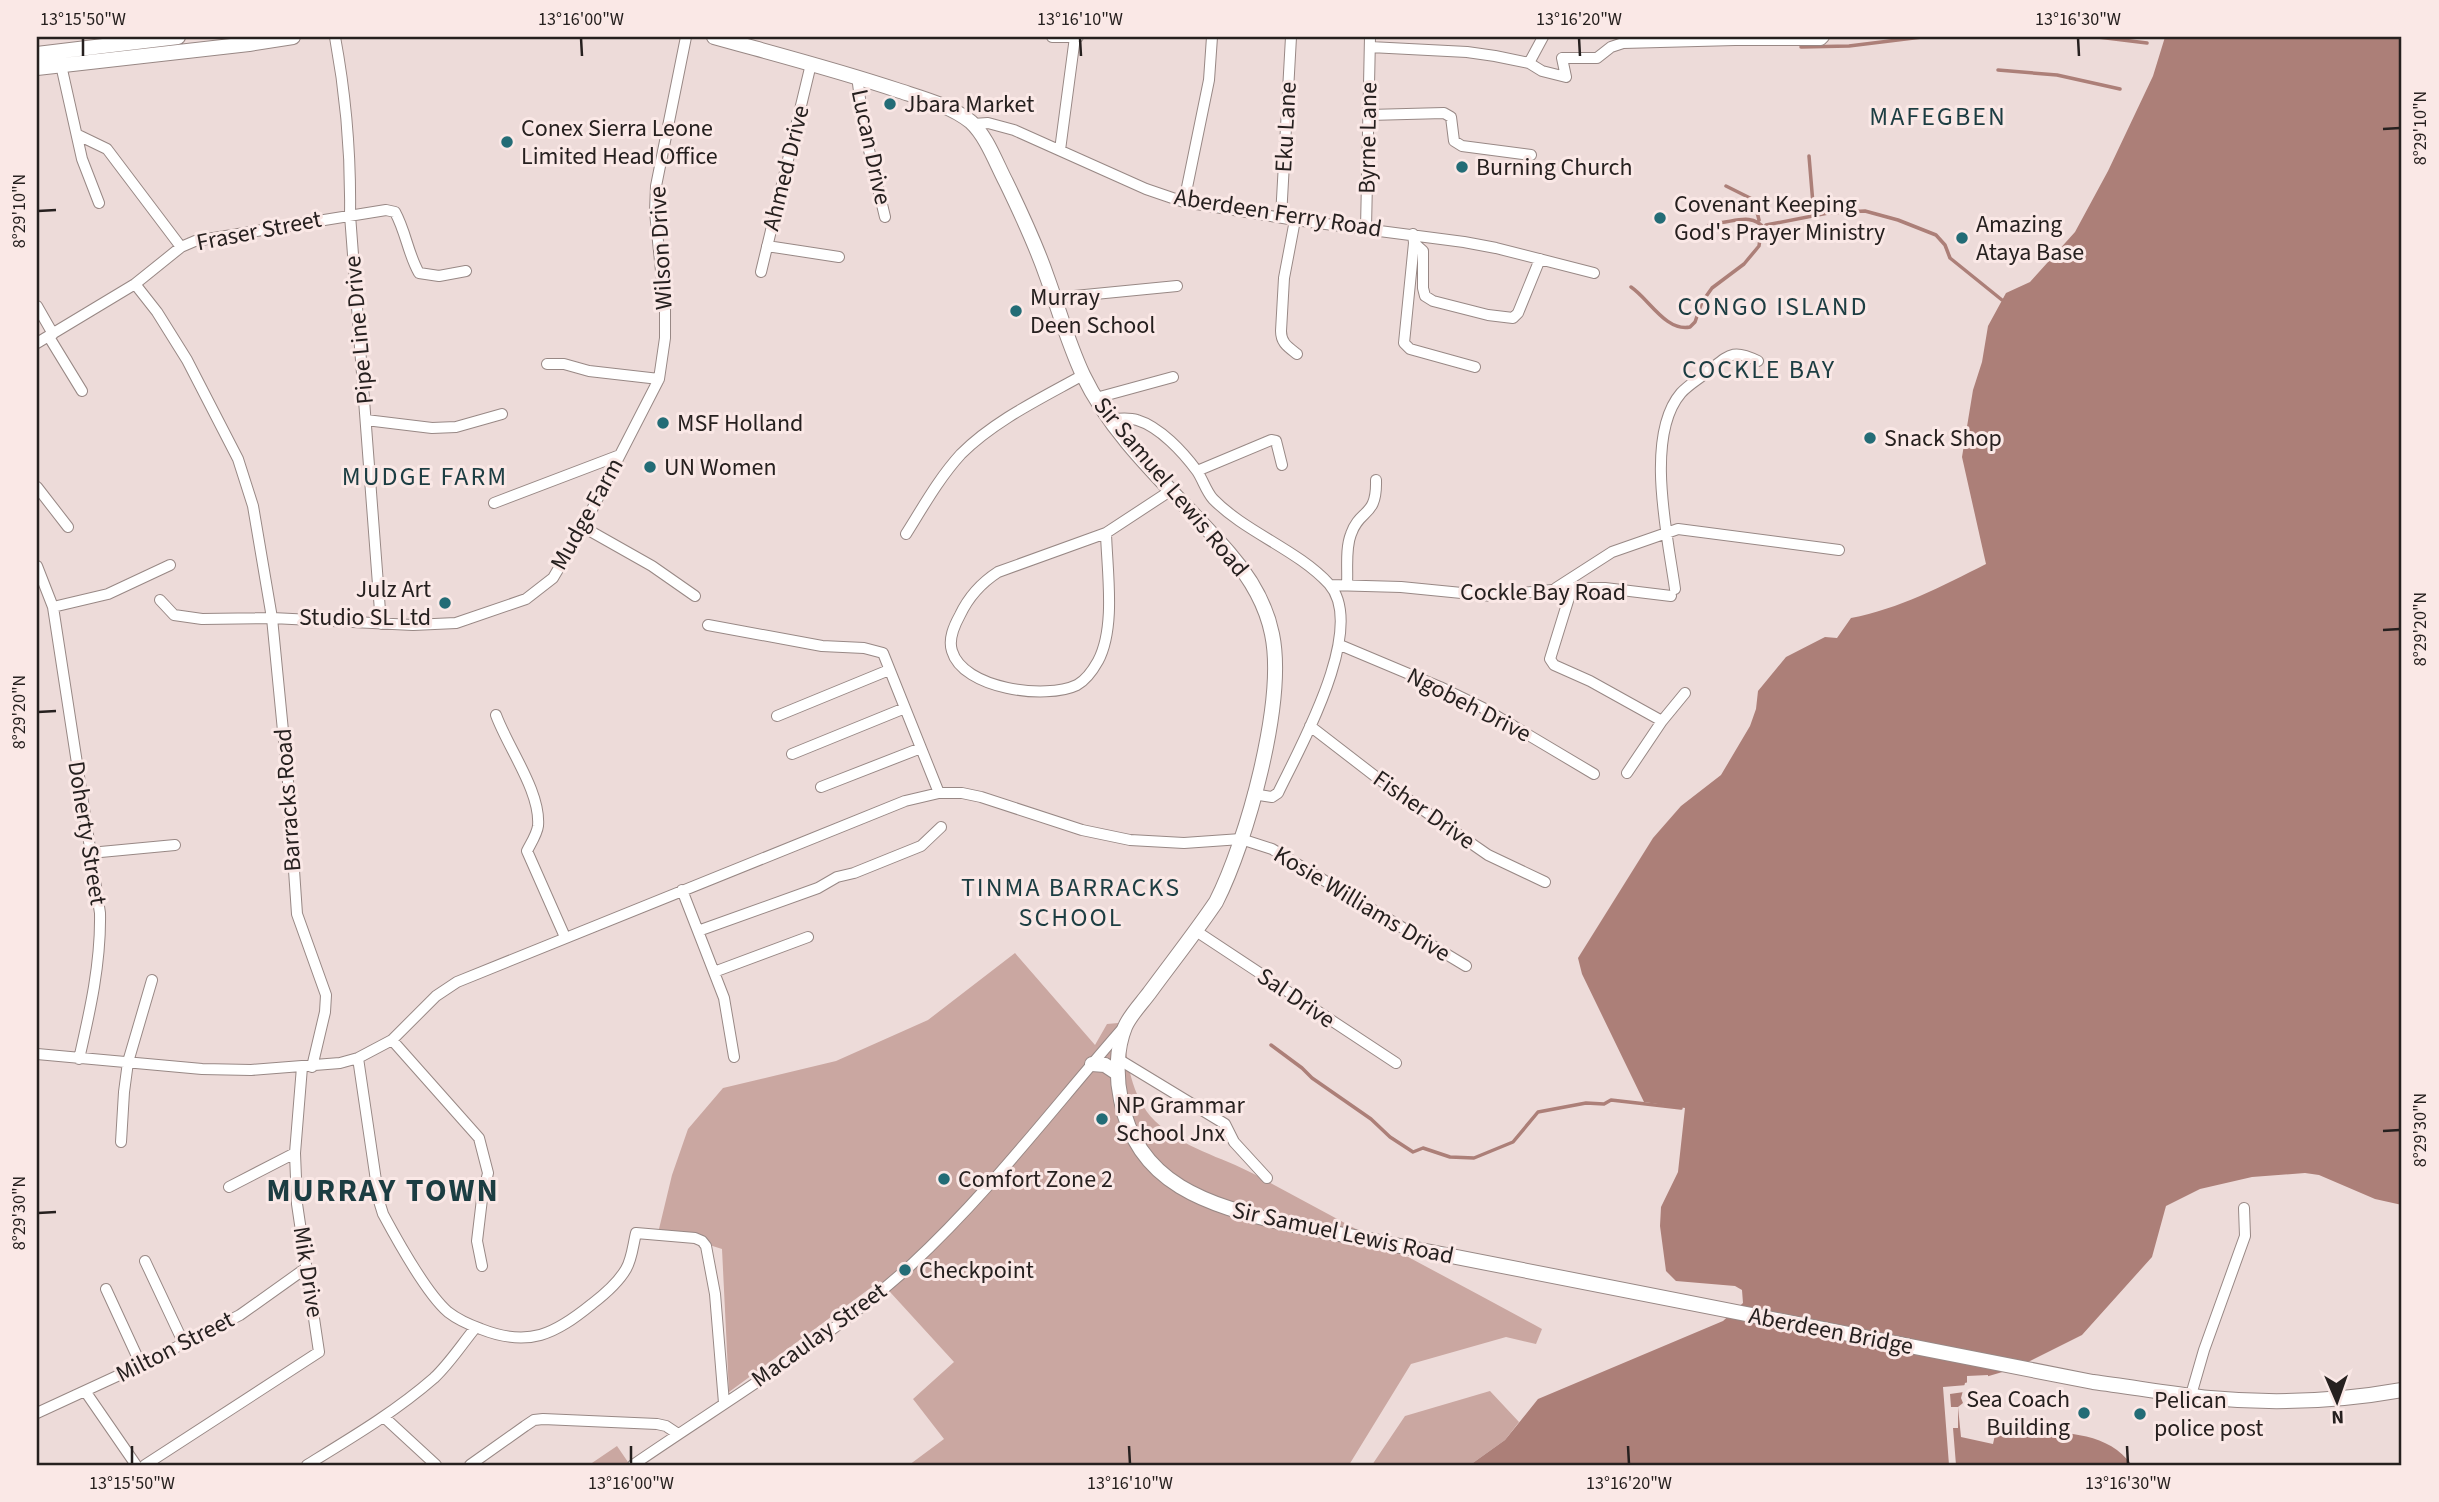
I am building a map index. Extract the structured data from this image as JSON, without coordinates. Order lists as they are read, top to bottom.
{
  "streets": {
    "main road": ["Sir Samuel Lewis Road", "Aberdeen Bridge"],
    "street": [
      "Eku Lane",
      "Byrne Lane",
      "Lucan Drive",
      "Ahmed Drive",
      "Aberdeen Ferry Road",
      "Fraser Street",
      "Wilson Drive",
      "Pipe Line Drive",
      "Mudge Farm",
      "Cockle Bay Road",
      "Ngobeh Drive",
      "Barracks Road",
      "Fisher Drive",
      "Doherty Street",
      "Kosie Williams Drive",
      "Sal Drive",
      "Mik Drive",
      "Macaulay Street",
      "Milton Street"
    ]
  },
  "crossings": [
    ["Eku Lane", "Aberdeen Ferry Road"],
    ["Byrne Lane", "Aberdeen Ferry Road"],
    ["Lucan Drive", "Sir Samuel Lewis Road"],
    ["Ahmed Drive", "Sir Samuel Lewis Road"],
    ["Aberdeen Ferry Road", "Sir Samuel Lewis Road"],
    ["Fraser Street", "Pipe Line Drive"],
    ["Fraser Street", "Barracks Road"],
    ["Wilson Drive", "Mudge Farm"],
    ["Pipe Line Drive", "Mudge Farm"],
    ["Sir Samuel Lewis Road", "Kosie Williams Drive"],
    ["Sir Samuel Lewis Road", "Sal Drive"],
    ["Sir Samuel Lewis Road", "Aberdeen Bridge"],
    ["Sir Samuel Lewis Road", "Macaulay Street"],
    ["Mudge Farm", "Barracks Road"],
    ["Barracks Road", "Mik Drive"],
    ["Mik Drive", "Milton Street"]
  ],
  "districts": [
    "MAFEGBEN",
    "CONGO ISLAND",
    "COCKLE BAY",
    "MUDGE FARM",
    "TINMA BARRACKS SCHOOL",
    "MURRAY TOWN"
  ],
  "places": [
    "Jbara Market",
    "Conex Sierra Leone Limited Head Office",
    "Burning Church",
    "Covenant Keeping God's Prayer Ministry",
    "Amazing Ataya Base",
    "Murray Deen School",
    "MSF Holland",
    "Snack Shop",
    "UN Women",
    "Julz Art Studio SL Ltd",
    "NP Grammar School Jnx",
    "Comfort Zone 2",
    "Checkpoint",
    "Sea Coach Building",
    "Pelican police post"
  ],
  "north": "bottom",
  "coordinates": [
    "13°15'50\"W",
    "13°16'00\"W",
    "13°16'10\"W",
    "13°16'20\"W",
    "13°16'30\"W",
    "8°29'10\"N",
    "8°29'20\"N",
    "8°29'30\"N"
  ]
}
